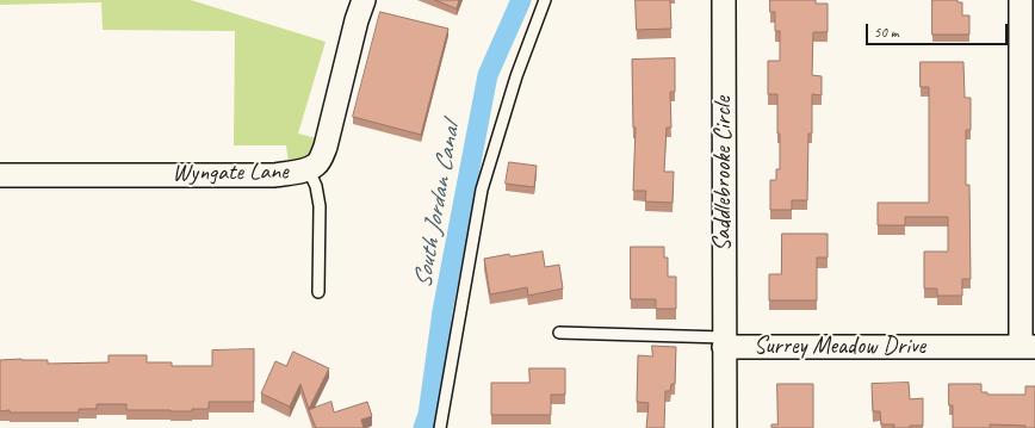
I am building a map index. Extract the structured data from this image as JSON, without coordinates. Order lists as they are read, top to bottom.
{
  "streets": {
    "street": ["Wyngate Lane", "Saddlebrooke Circle", "Surrey Meadow Drive"]
  },
  "crossings": [
    ["Saddlebrooke Circle", "Surrey Meadow Drive"]
  ],
  "water": ["South Jordan Canal"],
  "scale_bar": "50 m"
}
